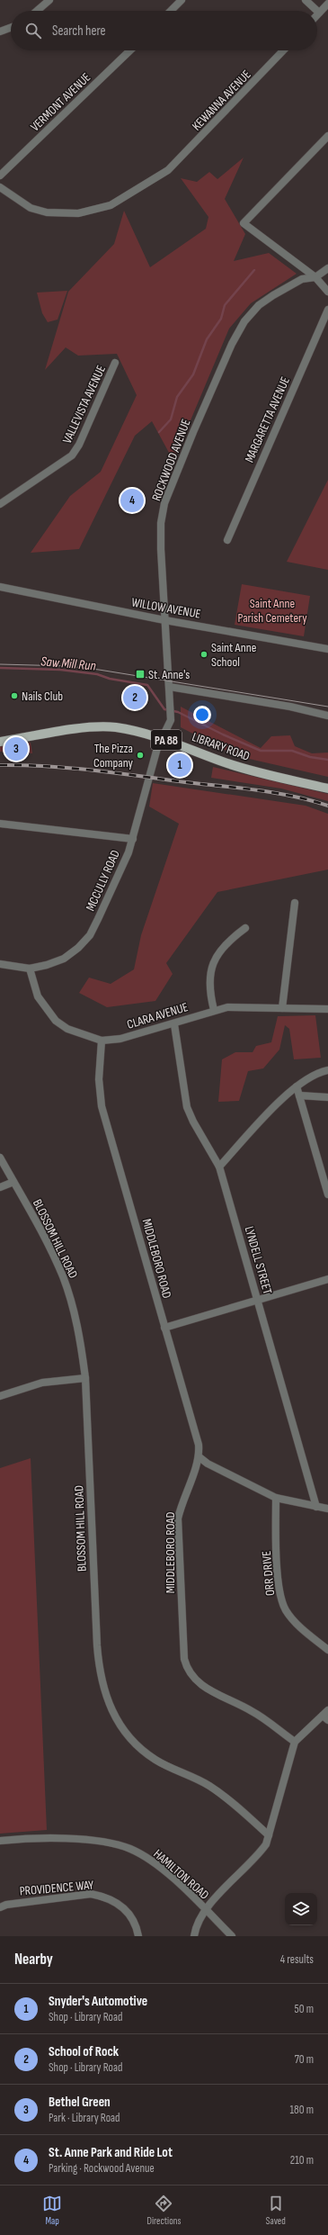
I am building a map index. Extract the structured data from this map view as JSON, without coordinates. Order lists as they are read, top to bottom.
{
  "streets": {
    "main road": ["PA 88", "LIBRARY ROAD"],
    "street": [
      "KEWANNA AVENUE",
      "VERMONT AVENUE",
      "VALLEVISTA AVENUE",
      "MARGARETTA AVENUE",
      "ROCKWOOD AVENUE",
      "WILLOW AVENUE",
      "MCCULLY ROAD",
      "CLARA AVENUE",
      "BLOSSOM HILL ROAD",
      "MIDDLEBORO ROAD",
      "LYNDELL STREET",
      "ORR DRIVE",
      "HAMILTON ROAD",
      "PROVIDENCE WAY"
    ]
  },
  "crossings": [
    ["ROCKWOOD AVENUE", "WILLOW AVENUE"],
    ["ROCKWOOD AVENUE", "LIBRARY ROAD"],
    ["ROCKWOOD AVENUE", "MCCULLY ROAD"],
    ["LIBRARY ROAD", "MCCULLY ROAD"],
    ["MCCULLY ROAD", "CLARA AVENUE"],
    ["CLARA AVENUE", "MIDDLEBORO ROAD"],
    ["CLARA AVENUE", "LYNDELL STREET"]
  ],
  "water": ["Saw Mill Run"],
  "parks": ["Saint Anne Parish Cemetery"],
  "places": {
    "other": ["Saint Anne School", "Nails Club", "The Pizza Company"],
    "transit": ["St. Anne's"]
  },
  "page": {
    "search": "Search here",
    "pins": [
      "4",
      "2",
      "3",
      "1"
    ],
    "heading": ["Nearby", "4 results"],
    "list": [
      {
        "mark": "1",
        "name": "Snyder's Automotive",
        "note": "Shop · Library Road",
        "value": "50 m"
      },
      {
        "mark": "2",
        "name": "School of Rock",
        "note": "Shop · Library Road",
        "value": "70 m"
      },
      {
        "mark": "3",
        "name": "Bethel Green",
        "note": "Park · Library Road",
        "value": "180 m"
      },
      {
        "mark": "4",
        "name": "St. Anne Park and Ride Lot",
        "note": "Parking · Rockwood Avenue",
        "value": "210 m"
      }
    ],
    "nav": ["Map", "Directions", "Saved"]
  }
}
